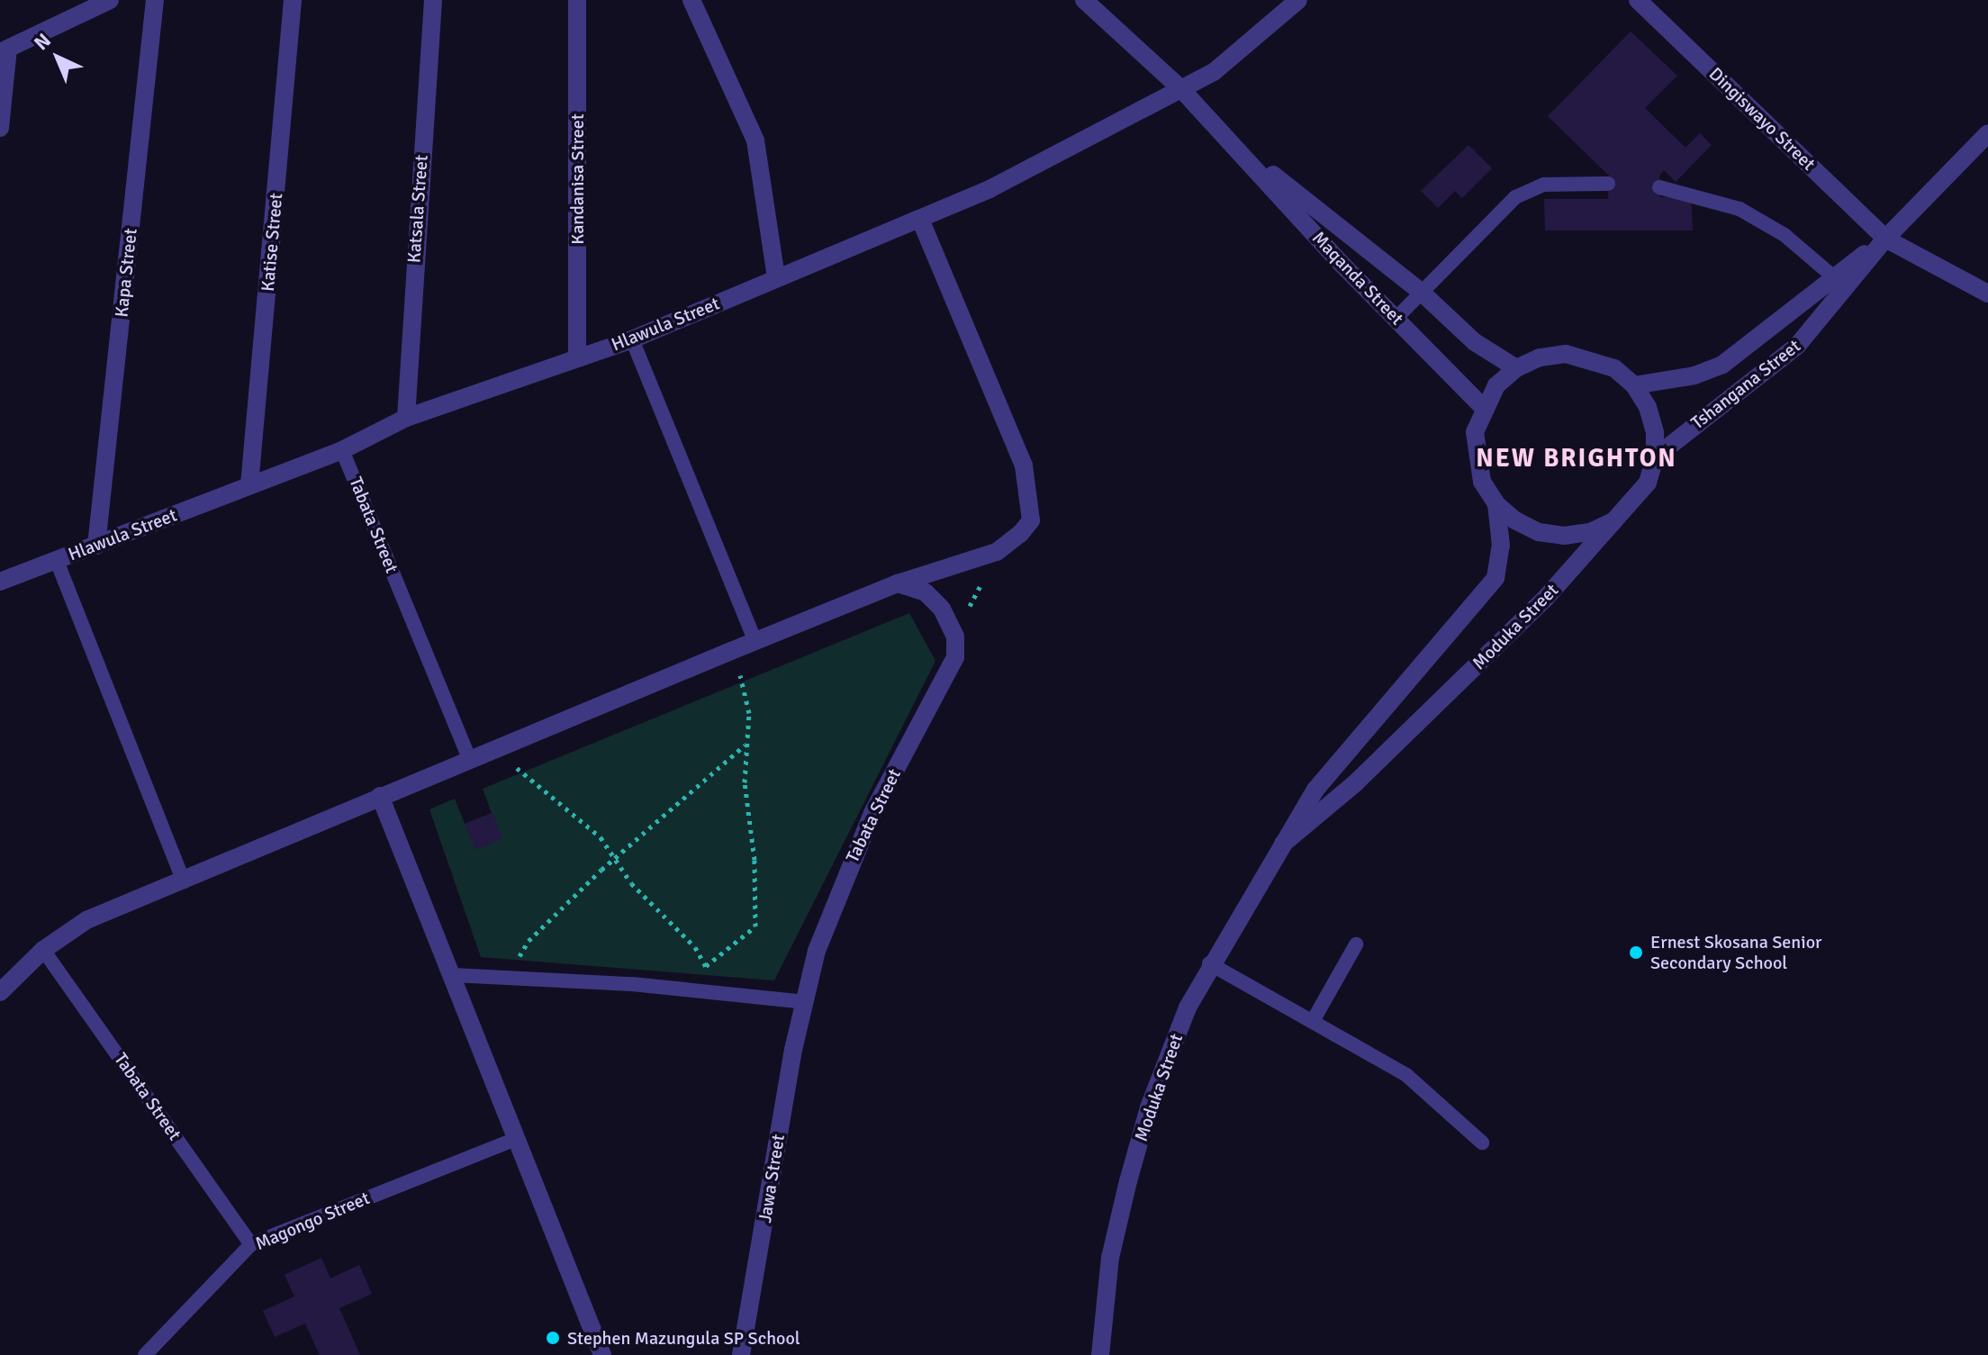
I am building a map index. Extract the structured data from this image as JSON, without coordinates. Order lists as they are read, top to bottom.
{
  "streets": {
    "street": [
      "Dingiswayo Street",
      "Kandanisa Street",
      "Katsala Street",
      "Katise Street",
      "Kapa Street",
      "Maqanda Street",
      "Hlawula Street",
      "Tshangana Street",
      "Tabata Street",
      "Moduka Street",
      "Jawa Street"
    ],
    "lane": ["Magongo Street"]
  },
  "crossings": [
    ["Dingiswayo Street", "Tshangana Street"],
    ["Kandanisa Street", "Hlawula Street"],
    ["Katsala Street", "Hlawula Street"],
    ["Katise Street", "Hlawula Street"],
    ["Kapa Street", "Hlawula Street"],
    ["Maqanda Street", "Hlawula Street"],
    ["Maqanda Street", "Tshangana Street"],
    ["Maqanda Street", "Moduka Street"],
    ["Hlawula Street", "Tabata Street"],
    ["Tshangana Street", "Moduka Street"],
    ["Tabata Street", "Jawa Street"],
    ["Tabata Street", "Magongo Street"]
  ],
  "districts": ["NEW BRIGHTON"],
  "places": ["Ernest Skosana Senior Secondary School", "Stephen Mazungula SP School"],
  "north": "top left"
}
